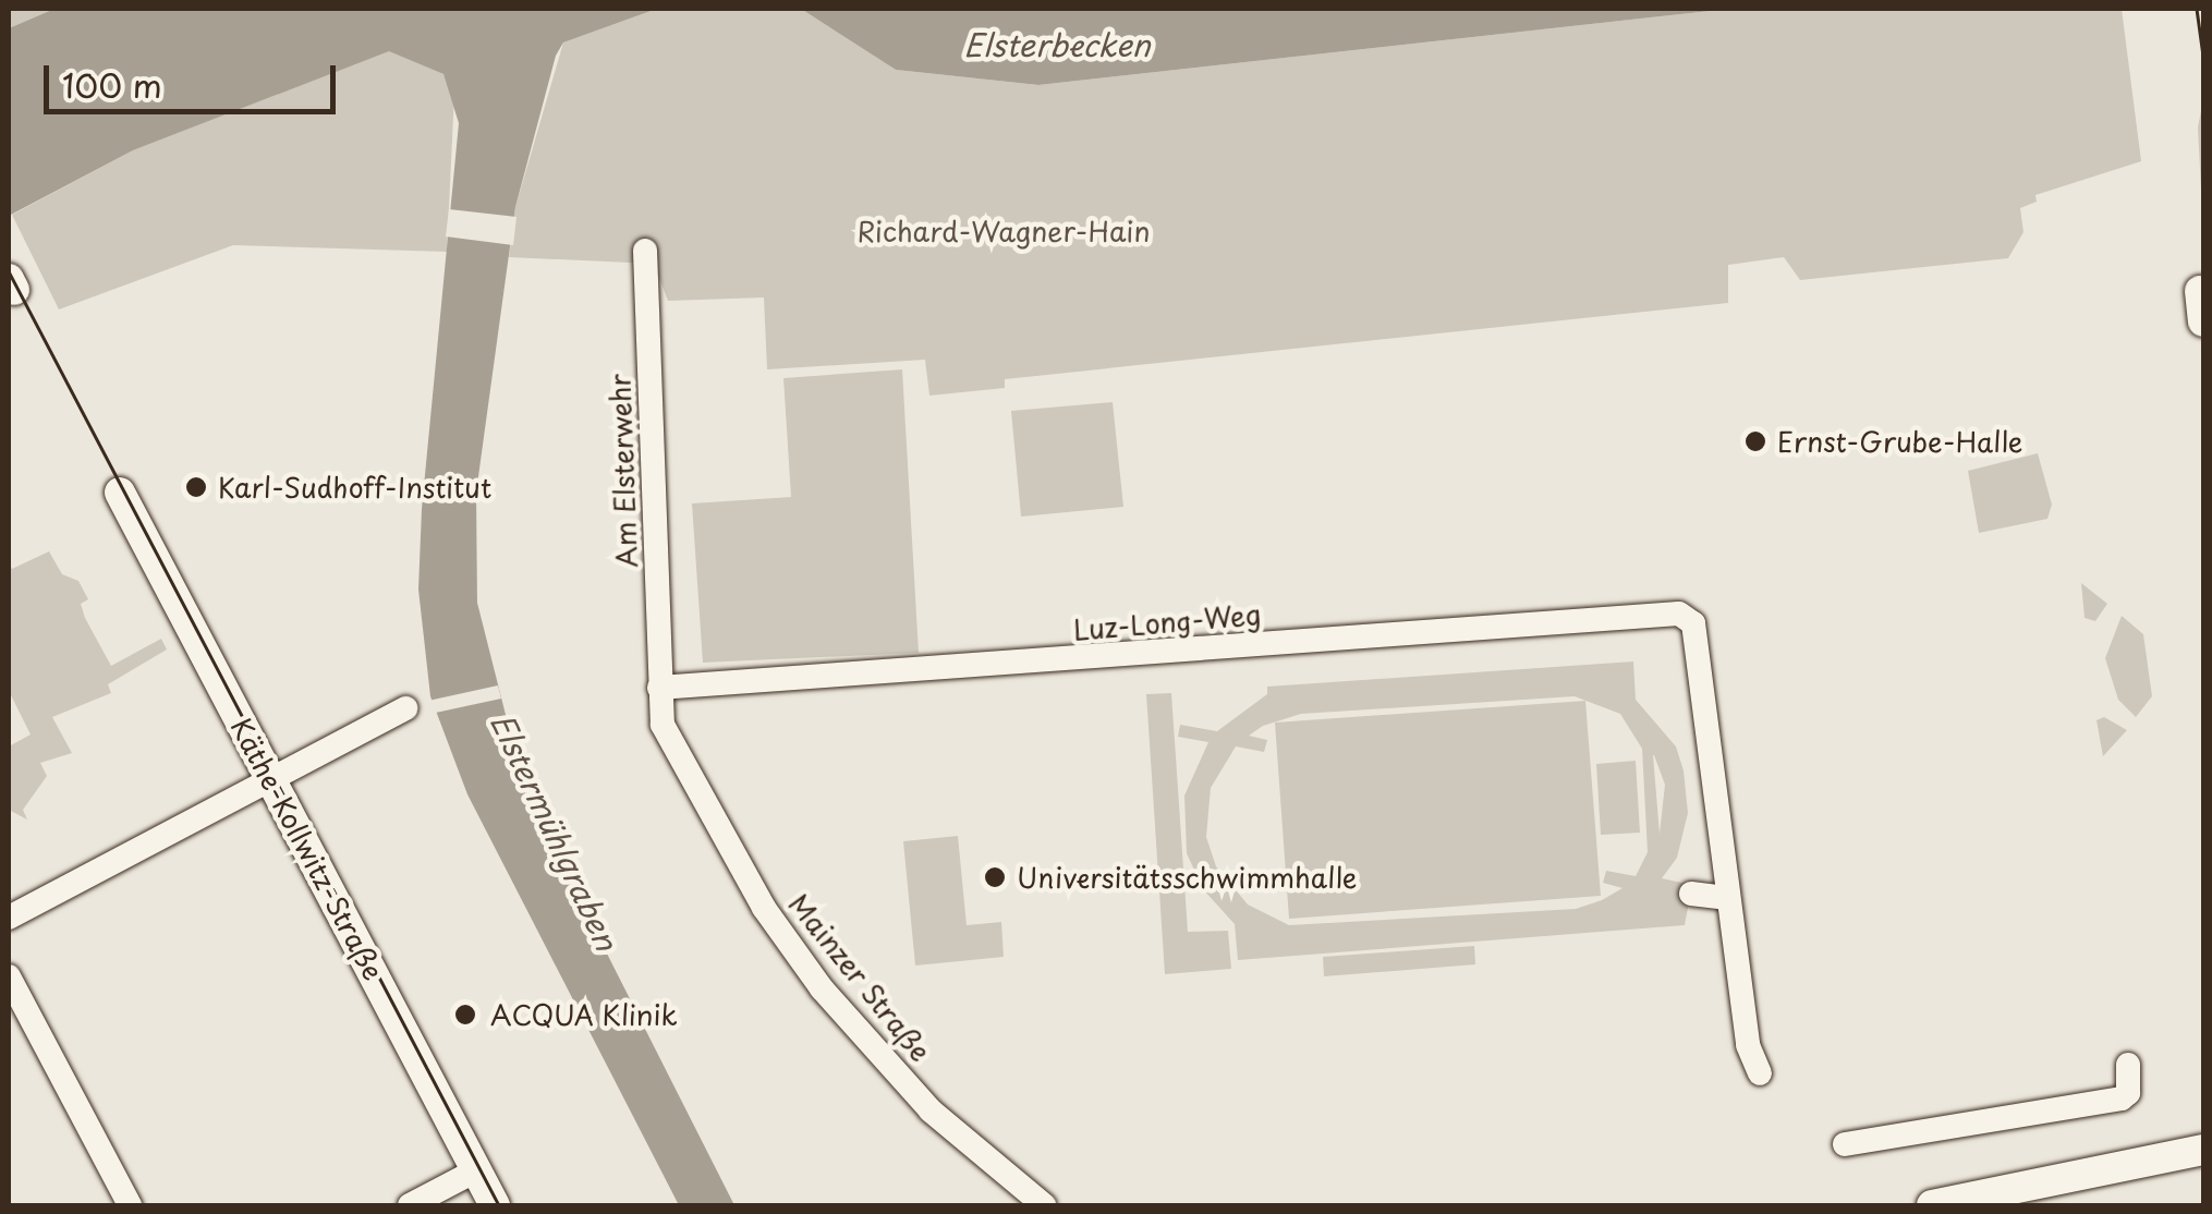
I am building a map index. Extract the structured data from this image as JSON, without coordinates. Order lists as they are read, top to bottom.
{
  "streets": {
    "main road": ["Käthe-Kollwitz-Straße"],
    "street": ["Am Elsterwehr", "Luz-Long-Weg", "Mainzer Straße"]
  },
  "crossings": [
    ["Am Elsterwehr", "Luz-Long-Weg"],
    ["Am Elsterwehr", "Mainzer Straße"],
    ["Luz-Long-Weg", "Mainzer Straße"]
  ],
  "water": ["Elsterbecken", "Elstermühlgraben"],
  "parks": ["Richard-Wagner-Hain"],
  "places": [
    "Ernst-Grube-Halle",
    "Karl-Sudhoff-Institut",
    "Universitätsschwimmhalle",
    "ACQUA Klinik"
  ],
  "scale_bar": "100 m"
}
